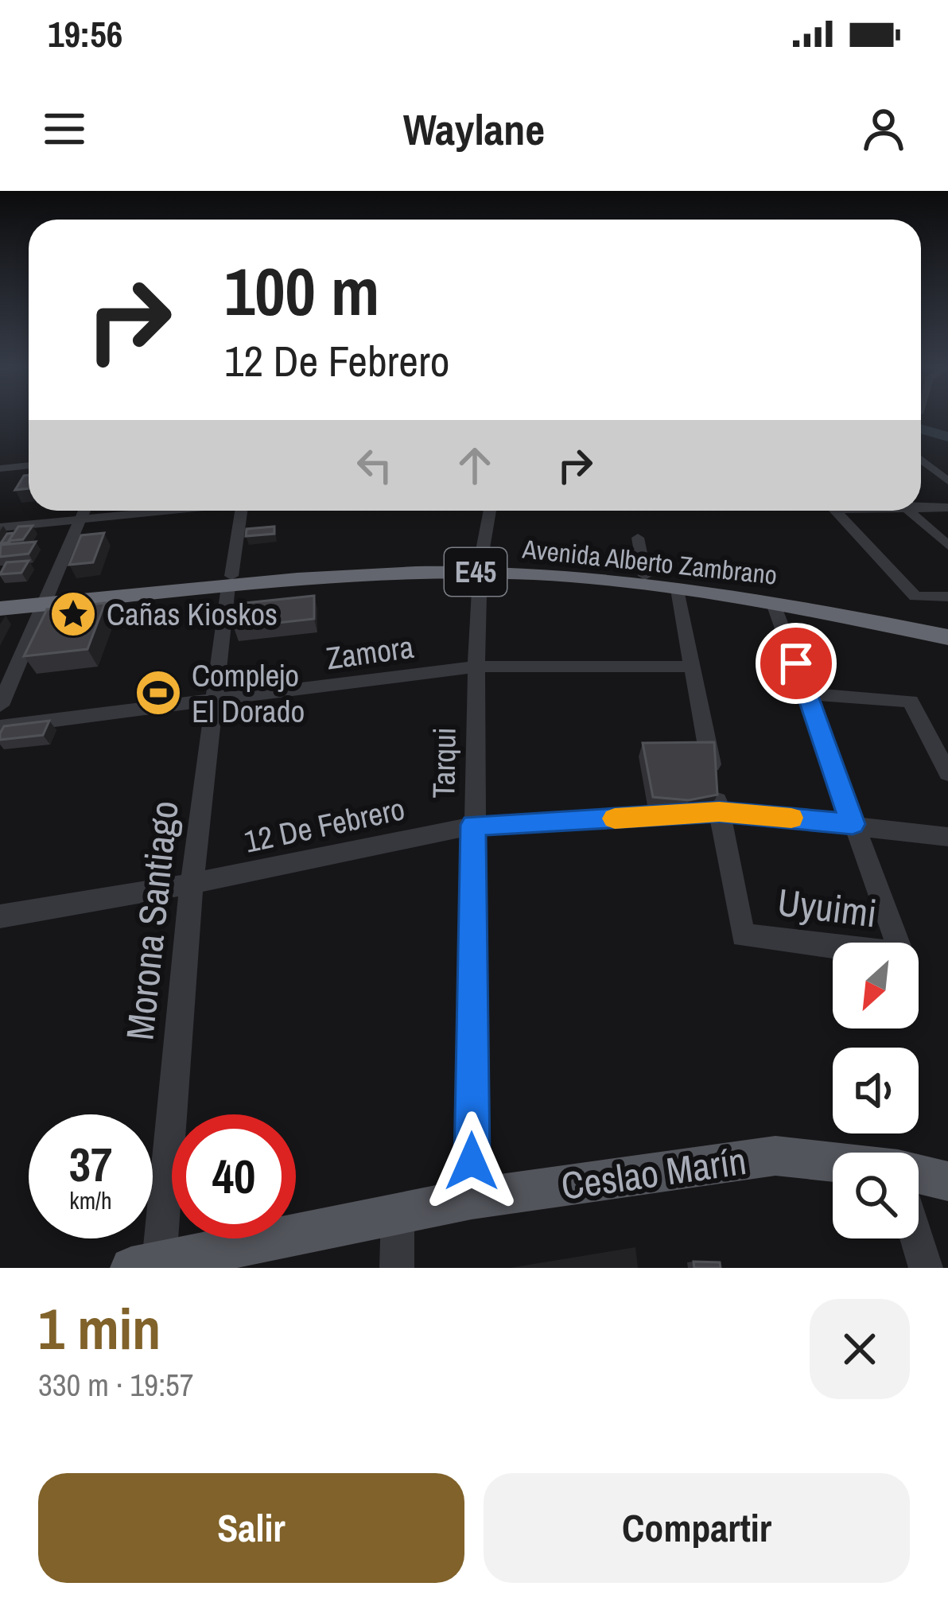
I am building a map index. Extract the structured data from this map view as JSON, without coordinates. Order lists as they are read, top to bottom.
{
  "streets": {
    "highway": ["Avenida Alberto Zambrano", "E45"],
    "main road": ["Ceslao Marín"],
    "street": [
      "Zamora",
      "Tarqui",
      "12 De Febrero",
      "Uyuimi",
      "Morona Santiago"
    ]
  },
  "crossings": [
    ["Avenida Alberto Zambrano", "Tarqui"],
    ["Avenida Alberto Zambrano", "Morona Santiago"],
    ["Zamora", "Tarqui"],
    ["Zamora", "Morona Santiago"],
    ["Tarqui", "12 De Febrero"],
    ["Tarqui", "Ceslao Marín"],
    ["12 De Febrero", "Uyuimi"],
    ["12 De Febrero", "Morona Santiago"],
    ["Morona Santiago", "Ceslao Marín"]
  ],
  "places": {
    "place": ["Cañas Kioskos"],
    "sports": ["Complejo El Dorado"]
  },
  "north": "bottom left",
  "page": {
    "status": "19:56",
    "header": "Waylane",
    "turn": ["100 m", "12 De Febrero"],
    "speed": "37 km/h",
    "limit": "40",
    "heading": ["1 min", "330 m · 19:57"],
    "buttons": ["Salir", "Compartir"]
  }
}
